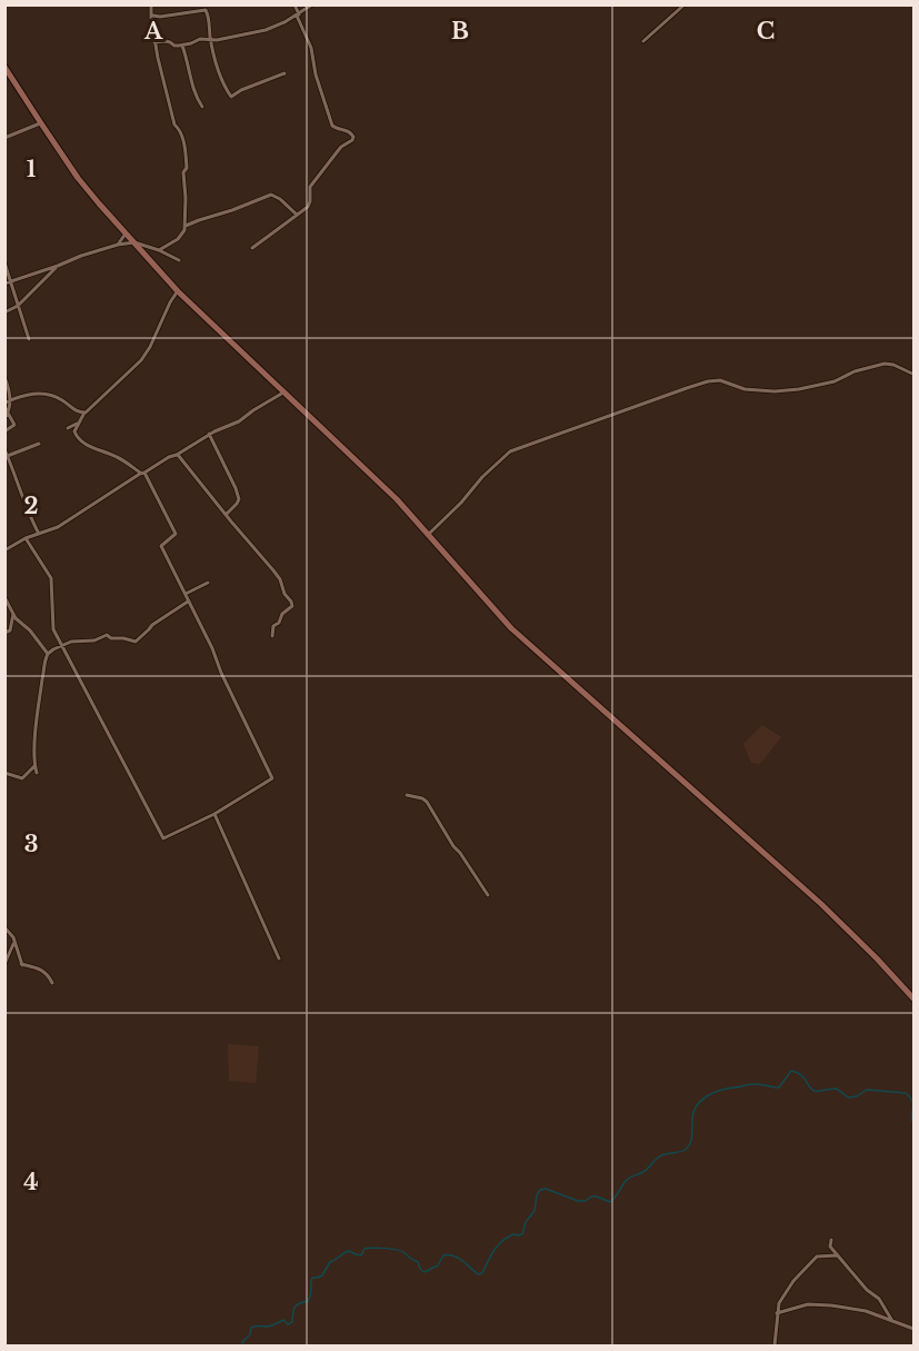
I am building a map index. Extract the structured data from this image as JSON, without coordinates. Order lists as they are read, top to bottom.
{
  "grid": {
    "columns": ["A", "B", "C"],
    "rows": [
      "1",
      "2",
      "3",
      "4"
    ]
  }
}
